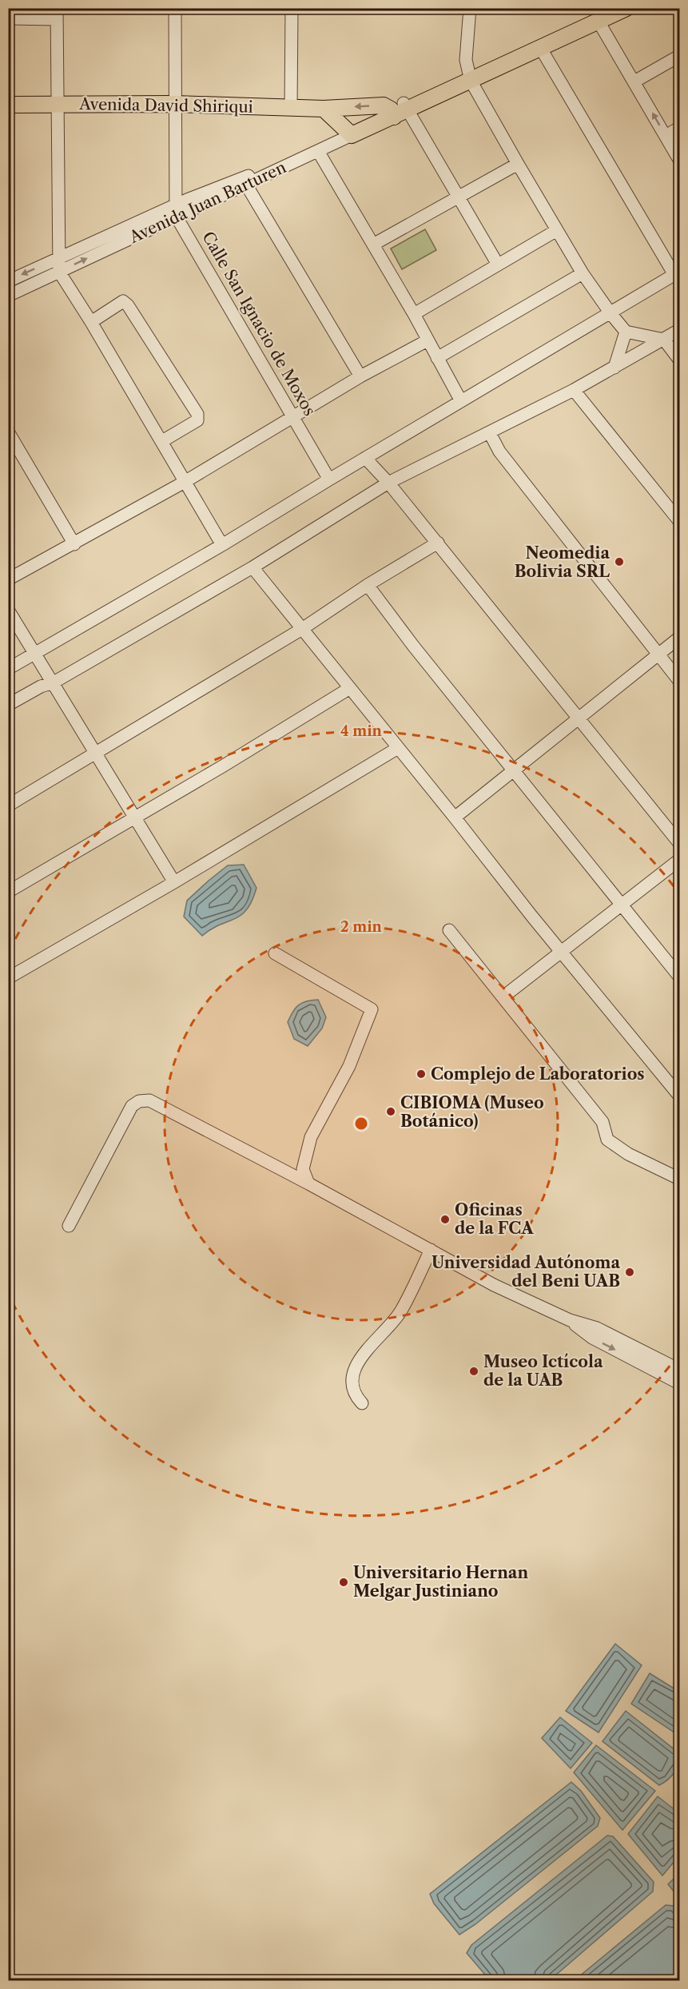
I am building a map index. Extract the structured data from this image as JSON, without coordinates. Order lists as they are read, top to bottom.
{
  "streets": {
    "main road": ["Avenida David Shiriqui", "Avenida Juan Barturen"],
    "street": ["Calle San Ignacio de Moxos"]
  },
  "crossings": [
    ["Avenida David Shiriqui", "Avenida Juan Barturen"],
    ["Avenida David Shiriqui", "Calle San Ignacio de Moxos"],
    ["Avenida Juan Barturen", "Calle San Ignacio de Moxos"]
  ],
  "places": [
    "Neomedia Bolivia SRL",
    "Complejo de Laboratorios",
    "CIBIOMA (Museo Botánico)",
    "Oficinas de la FCA",
    "Universidad Autónoma del Beni UAB",
    "Museo Ictícola de la UAB",
    "Universitario Hernan Melgar Justiniano"
  ],
  "rings": ["4 min", "2 min"]
}
